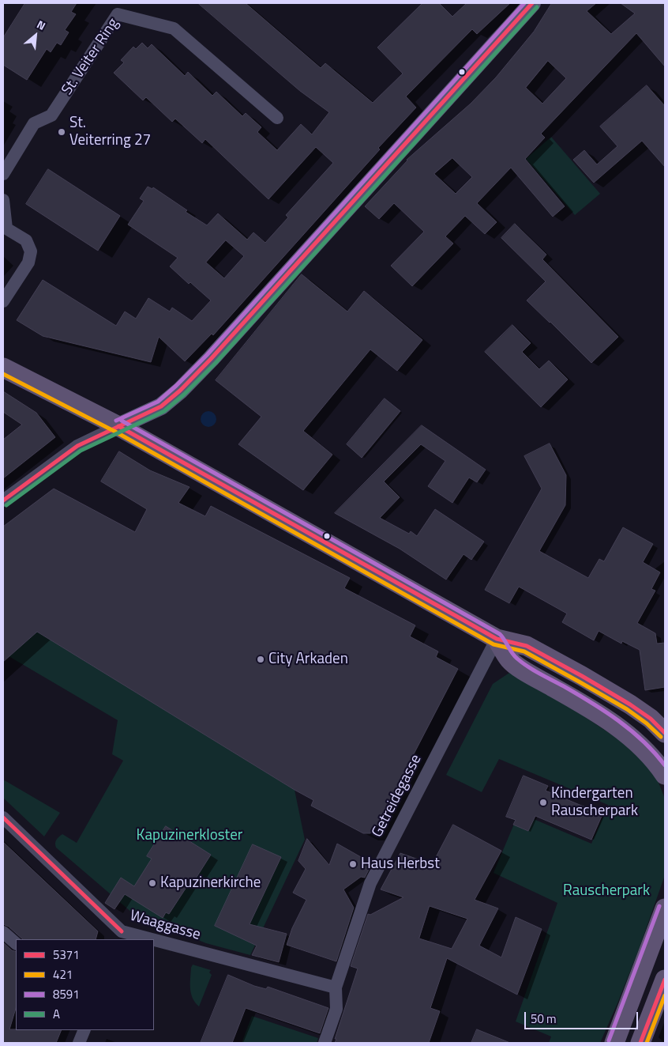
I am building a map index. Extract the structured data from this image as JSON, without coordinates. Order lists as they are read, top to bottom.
{
  "streets": {
    "street": ["St. Veiter Ring", "Getreidegasse", "Waaggasse"]
  },
  "crossings": [
    ["Getreidegasse", "Waaggasse"]
  ],
  "parks": ["Kapuzinerkloster", "Rauscherpark"],
  "places": [
    "St. Veiterring 27",
    "City Arkaden",
    "Kindergarten Rauscherpark",
    "Haus Herbst",
    "Kapuzinerkirche"
  ],
  "lines": [
    "transit line 5371",
    "transit line 8591",
    "transit line A",
    "transit line 421"
  ],
  "legend": [
    "5371",
    "421",
    "8591",
    "A"
  ],
  "scale_bar": "50 m",
  "north": "top right"
}
